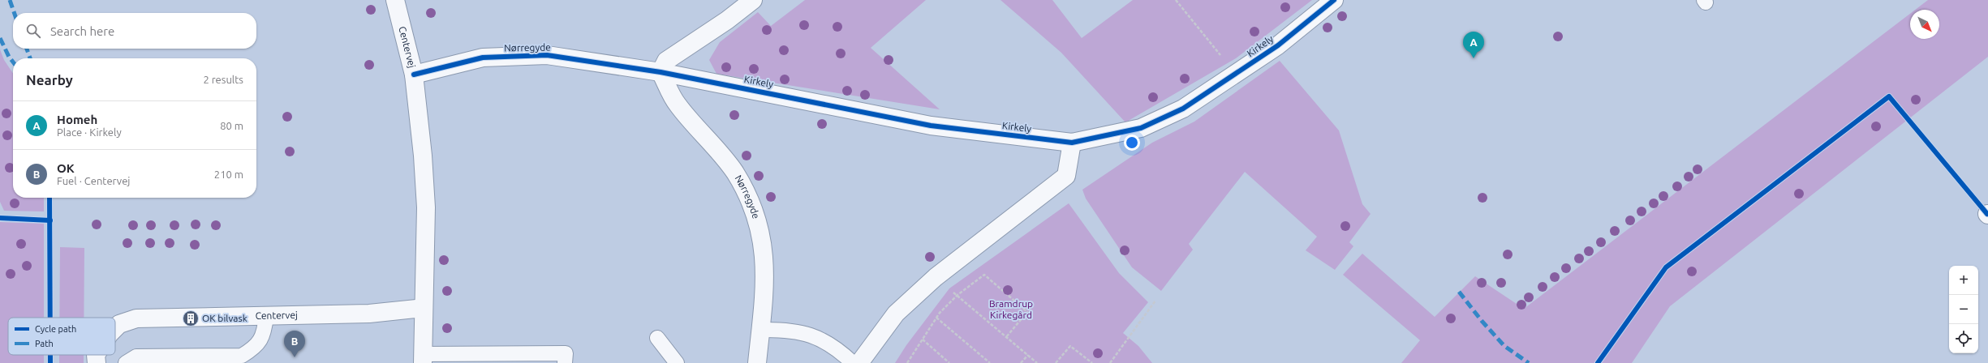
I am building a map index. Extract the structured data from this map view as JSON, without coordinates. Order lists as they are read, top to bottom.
{
  "streets": {
    "street": ["Kirkely", "Centervej", "Nørregyde"]
  },
  "crossings": [
    ["Kirkely", "Nørregyde"],
    ["Centervej", "Nørregyde"]
  ],
  "parks": ["Bramdrup Kirkegård"],
  "places": {
    "building": ["OK bilvask"]
  },
  "legend": ["Cycle path", "Path"],
  "north": "bottom right",
  "page": {
    "search": "Search here",
    "pins": ["A", "B"],
    "heading": ["Nearby", "2 results"],
    "list": [
      {
        "mark": "A",
        "name": "Homeh",
        "note": "Place · Kirkely",
        "value": "80 m"
      },
      {
        "mark": "B",
        "name": "OK",
        "note": "Fuel · Centervej",
        "value": "210 m"
      }
    ],
    "map_buttons": ["+", "−"]
  }
}
